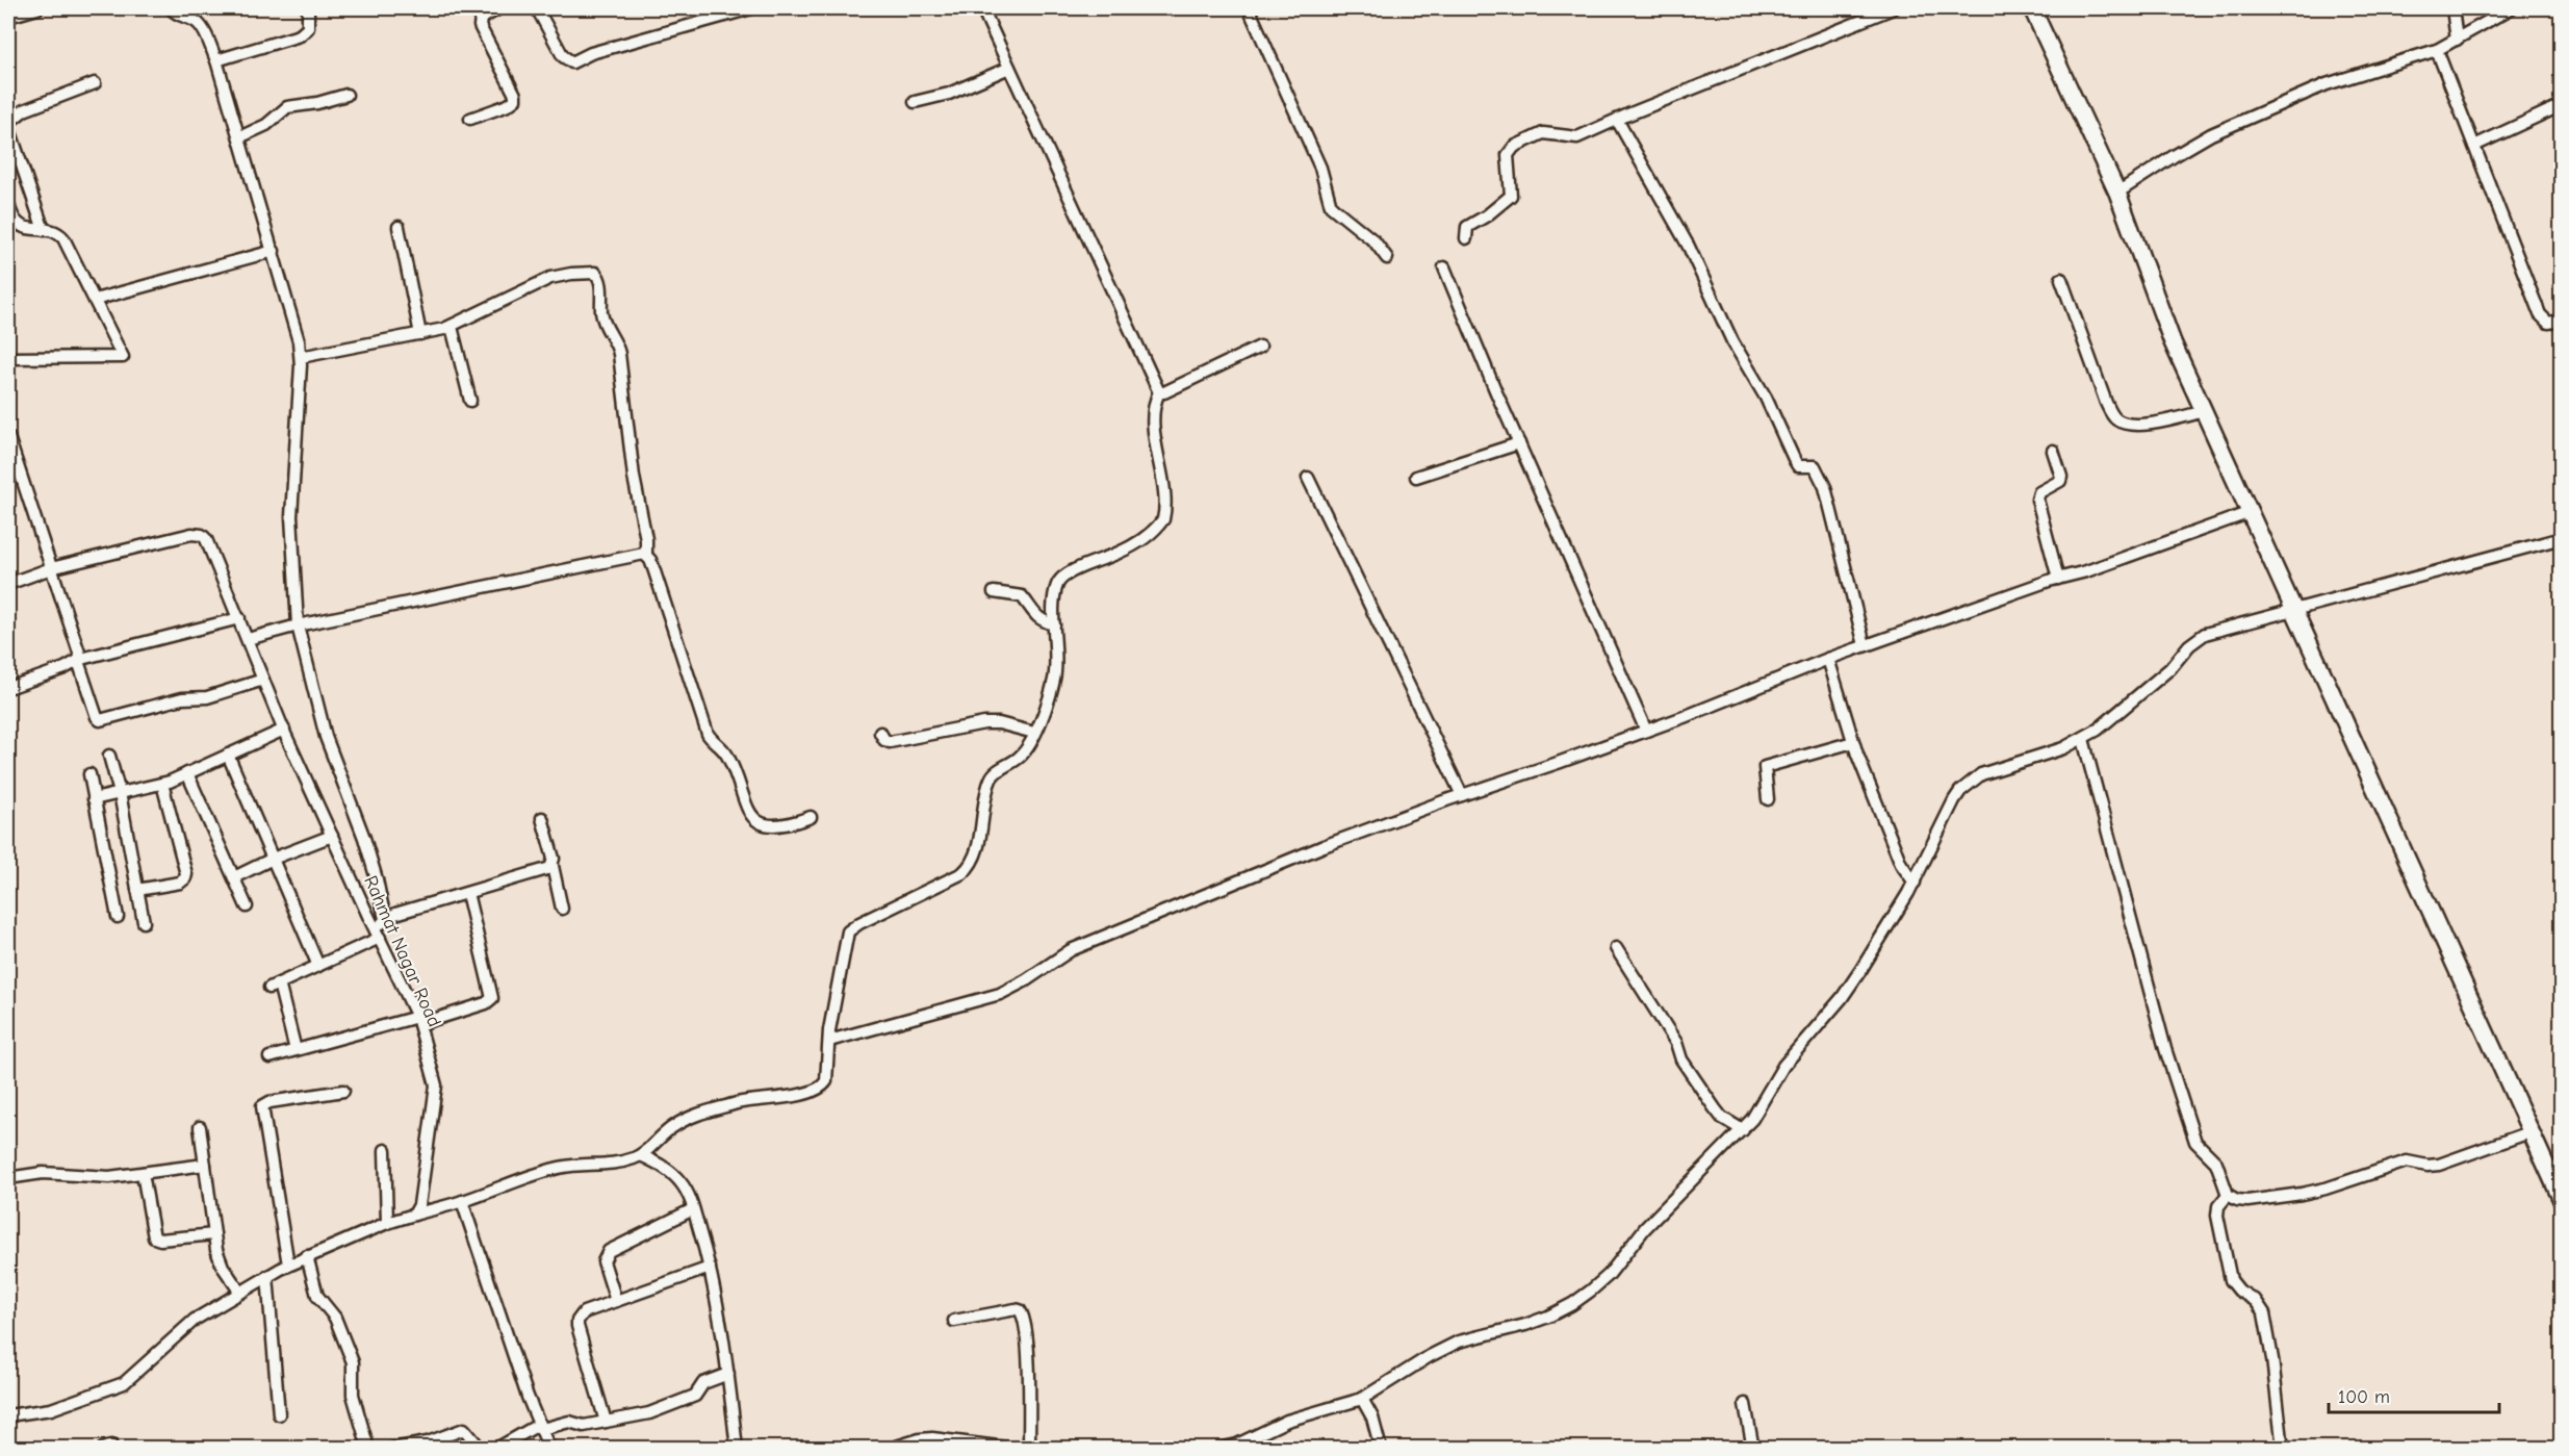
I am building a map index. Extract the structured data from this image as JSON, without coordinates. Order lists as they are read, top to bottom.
{
  "streets": {
    "street": ["Rahmat Nagar Road"]
  },
  "scale_bar": "100 m"
}
